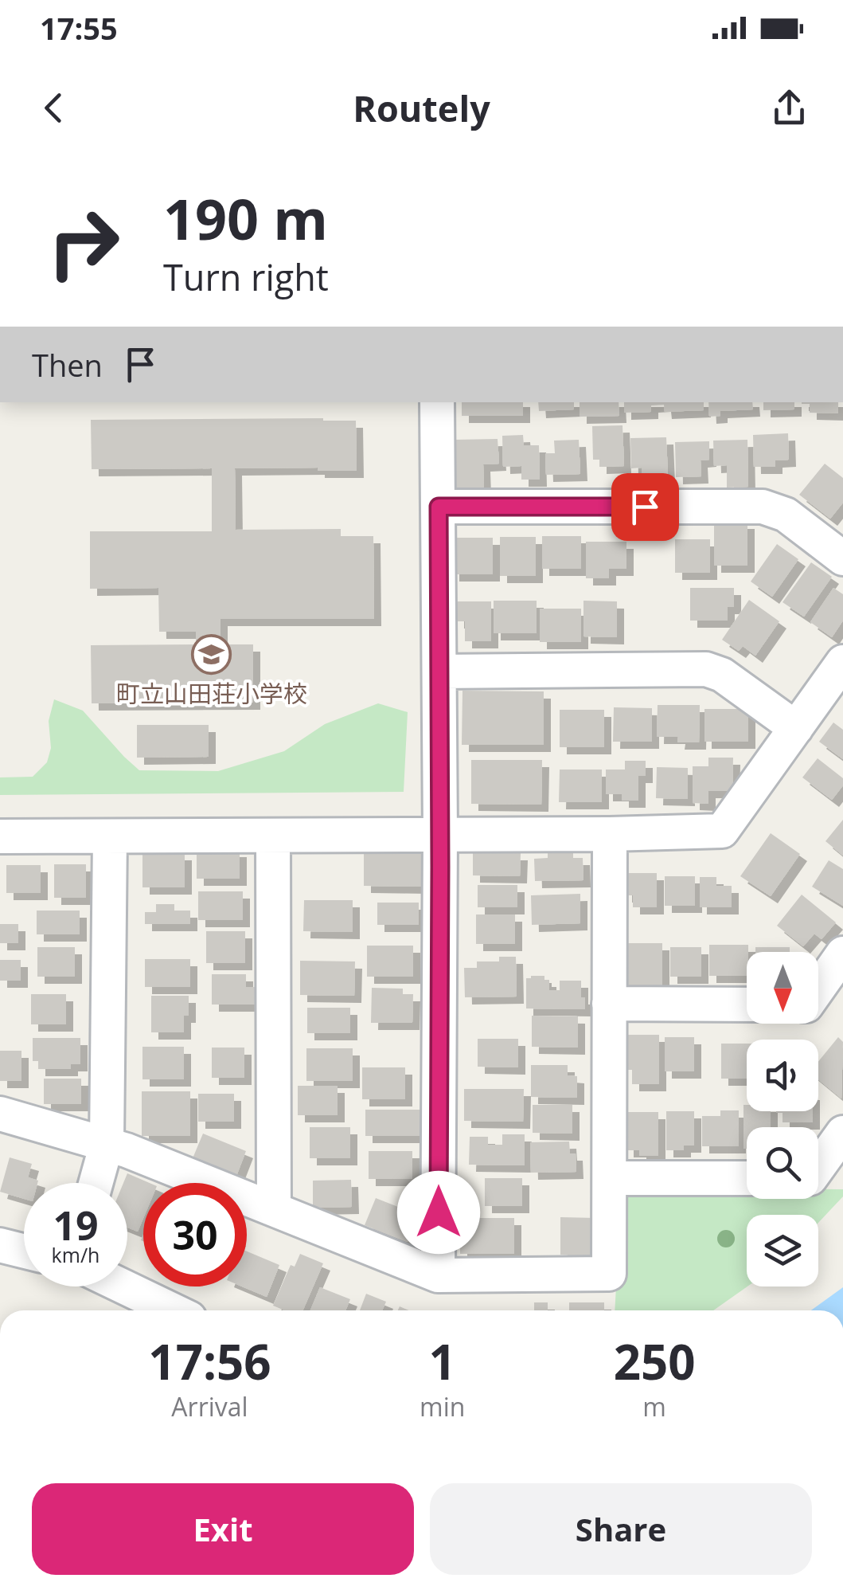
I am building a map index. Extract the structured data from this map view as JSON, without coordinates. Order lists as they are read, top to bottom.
{
  "places": {
    "school or university": ["町立山田荘小学校"]
  },
  "north": "bottom",
  "page": {
    "status": "17:55",
    "header": "Routely",
    "turn": ["190 m", "Turn right"],
    "then": "Then",
    "speed": "19 km/h",
    "limit": "30",
    "eta": [
      "17:56",
      "Arrival",
      "1",
      "min",
      "250",
      "m"
    ],
    "buttons": ["Exit", "Share"]
  }
}
